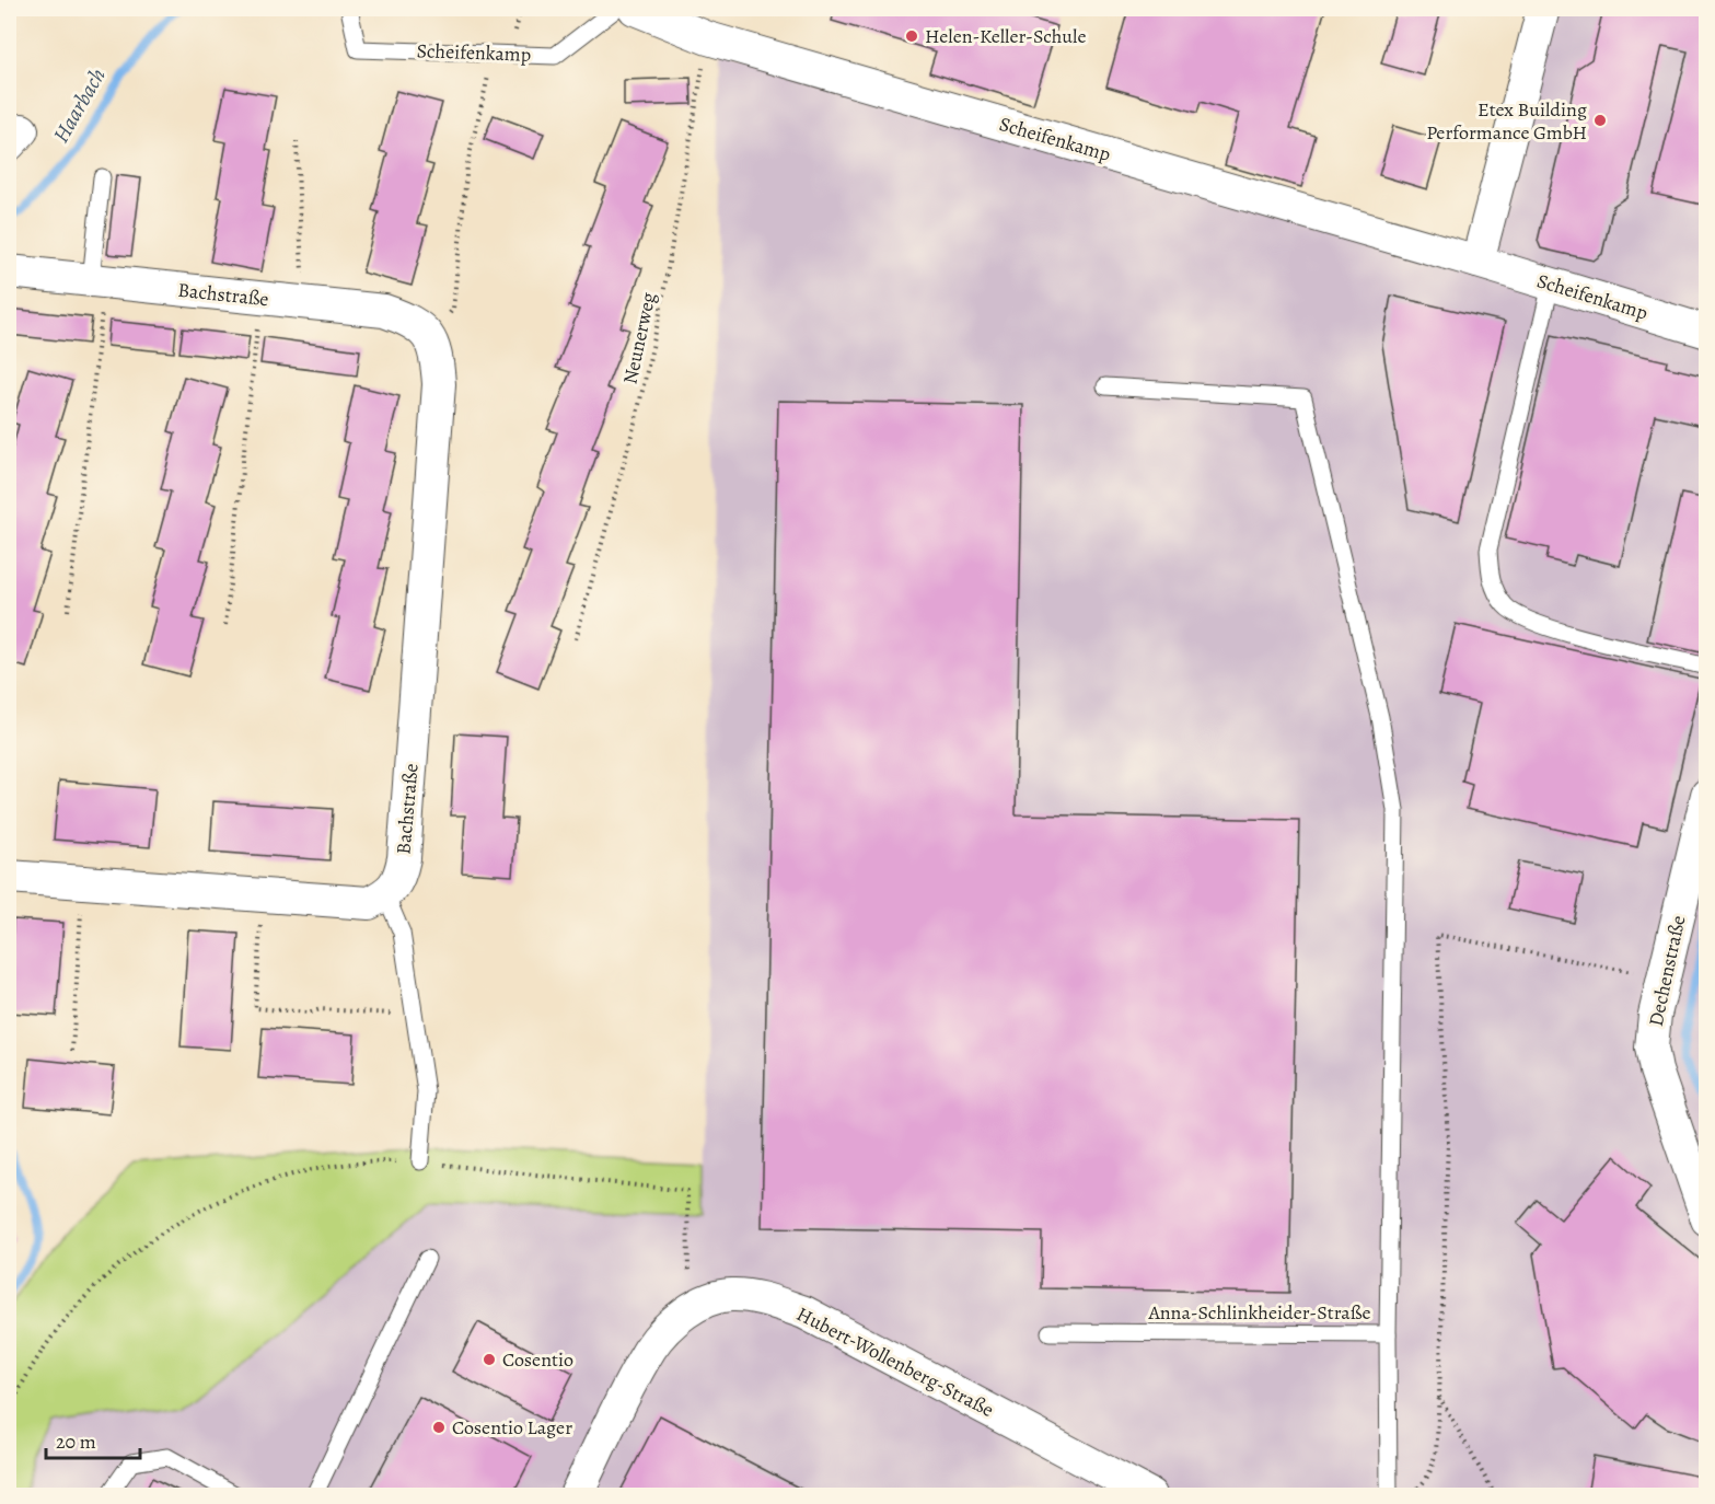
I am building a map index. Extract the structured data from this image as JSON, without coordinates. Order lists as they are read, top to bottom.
{
  "streets": {
    "street": [
      "Scheifenkamp",
      "Bachstraße",
      "Dechenstraße",
      "Hubert-Wollenberg-Straße"
    ],
    "lane": ["Anna-Schlinkheider-Straße"],
    "path": ["Neunerweg"]
  },
  "crossings": [
    ["Scheifenkamp", "Neunerweg"]
  ],
  "water": ["Haarbach"],
  "places": [
    "Helen-Keller-Schule",
    "Etex Building Performance GmbH",
    "Cosentio",
    "Cosentio Lager"
  ],
  "scale_bar": "20 m"
}
